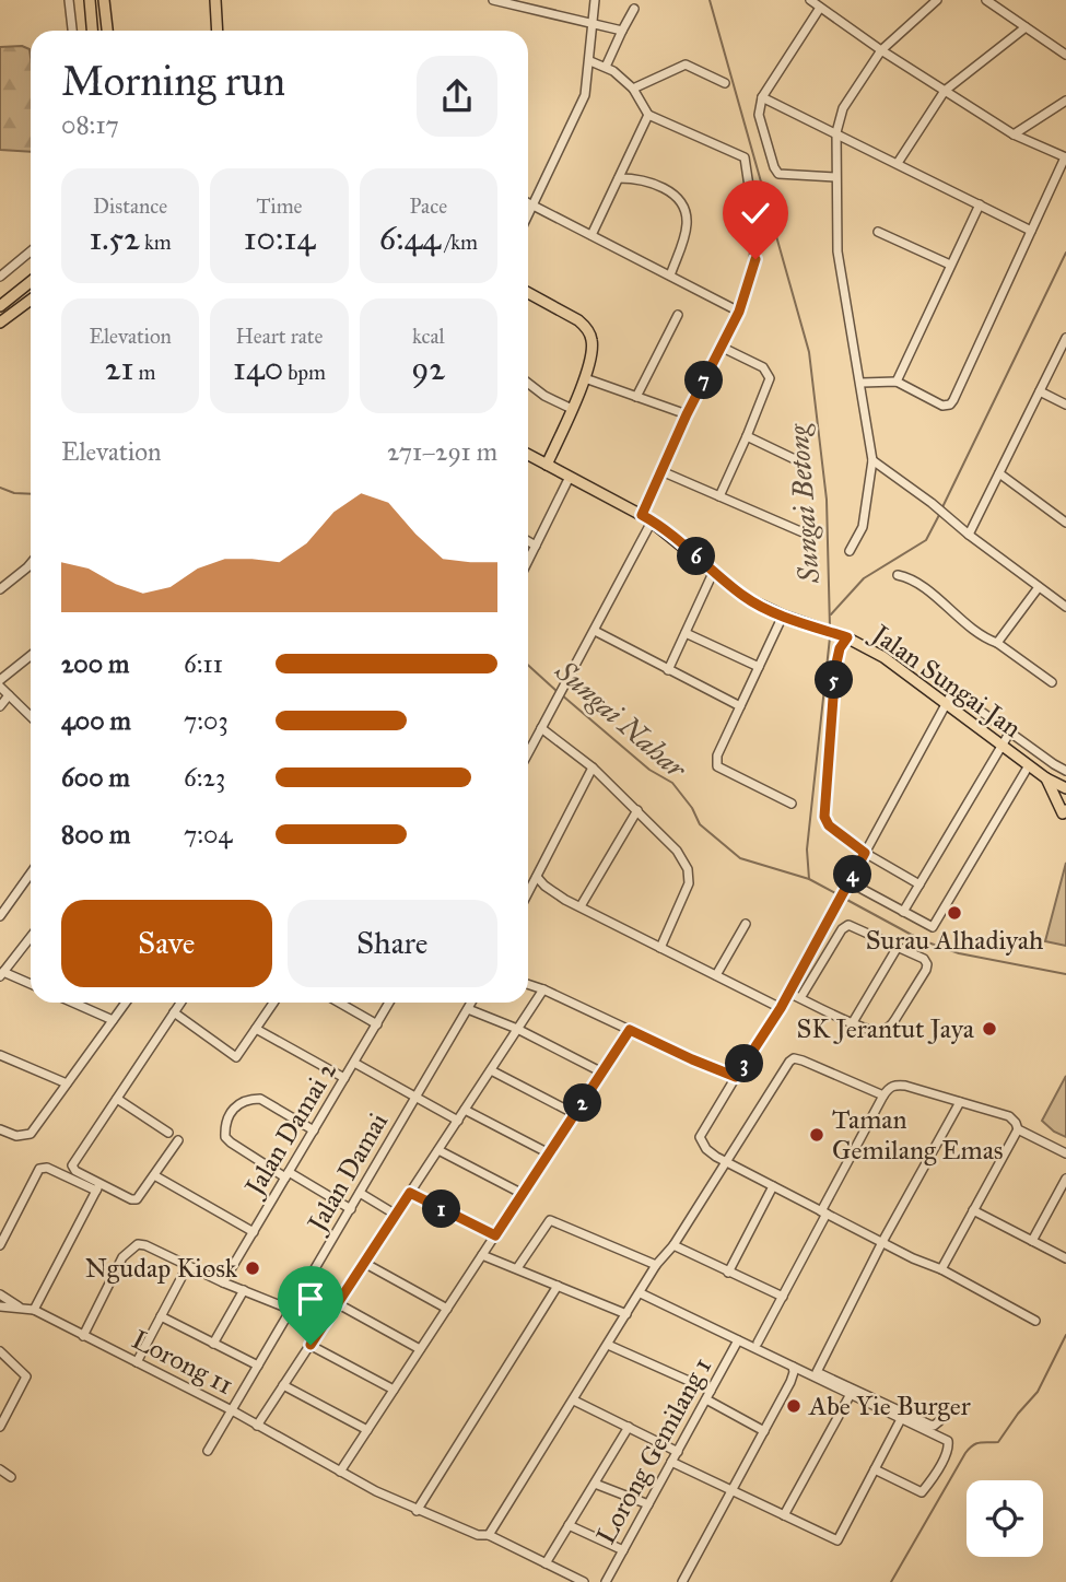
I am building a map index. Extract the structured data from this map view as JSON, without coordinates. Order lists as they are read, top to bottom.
{
  "streets": {
    "main road": ["Jalan Sungai Jan"],
    "street": [
      "Jalan Damai 2",
      "Jalan Damai",
      "Lorong 11",
      "Lorong Gemilang 1"
    ]
  },
  "crossings": [
    ["Jalan Damai", "Lorong 11"]
  ],
  "water": ["Sungai Betong", "Sungai Nahar"],
  "places": [
    "Surau Alhadiyah",
    "SK Jerantut Jaya",
    "Taman Gemilang Emas",
    "Ngudap Kiosk",
    "Abe Yie Burger"
  ],
  "page": {
    "heading": ["Morning run", "08:17"],
    "stats": [
      ["Distance", "1.52 km"],
      ["Time", "10:14"],
      ["Pace", "6:44 /km"],
      ["Elevation", "21 m"],
      ["Heart rate", "140 bpm"],
      ["kcal", "92"]
    ],
    "pins": [
      "7",
      "6",
      "5",
      "4",
      "3",
      "2",
      "1"
    ],
    "chart": ["Elevation", "271–291 m"],
    "list": [
      {
        "name": "200 m",
        "note": "6:11"
      },
      {
        "name": "400 m",
        "note": "7:03"
      },
      {
        "name": "600 m",
        "note": "6:23"
      },
      {
        "name": "800 m",
        "note": "7:04"
      }
    ],
    "buttons": ["Save", "Share"]
  }
}
